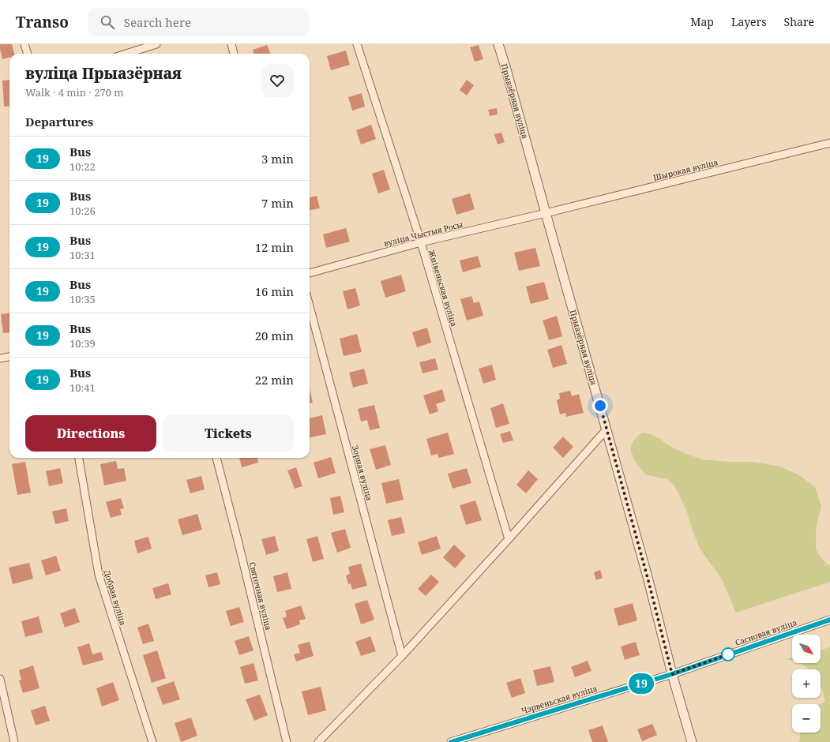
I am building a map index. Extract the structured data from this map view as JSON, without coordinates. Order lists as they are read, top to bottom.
{
  "streets": {
    "street": [
      "Прыазёрная вуліца",
      "Шырокая вуліца",
      "вуліца Чыстыя Росы",
      "Жнівеньская вуліца",
      "Зорная вуліца",
      "Святочная вуліца",
      "Добрая вуліца",
      "Сасновая вуліца",
      "Чэрвеньская вуліца"
    ]
  },
  "crossings": [
    ["Прыазёрная вуліца", "Шырокая вуліца"],
    ["Прыазёрная вуліца", "вуліца Чыстыя Росы"],
    ["Прыазёрная вуліца", "Сасновая вуліца"],
    ["Прыазёрная вуліца", "Чэрвеньская вуліца"],
    ["Шырокая вуліца", "вуліца Чыстыя Росы"],
    ["вуліца Чыстыя Росы", "Жнівеньская вуліца"],
    ["Сасновая вуліца", "Чэрвеньская вуліца"]
  ],
  "lines": ["bus line 19"],
  "north": "bottom right",
  "page": {
    "header": "Transo",
    "search": "Search here",
    "nav": ["Map", "Layers", "Share"],
    "on_map": "19",
    "heading": [
      ["вуліца Прыазёрная", "Walk · 4 min · 270 m"],
      "Departures"
    ],
    "list": [
      {
        "mark": "19",
        "name": "Bus",
        "note": "10:22",
        "value": "3 min"
      },
      {
        "mark": "19",
        "name": "Bus",
        "note": "10:26",
        "value": "7 min"
      },
      {
        "mark": "19",
        "name": "Bus",
        "note": "10:31",
        "value": "12 min"
      },
      {
        "mark": "19",
        "name": "Bus",
        "note": "10:35",
        "value": "16 min"
      },
      {
        "mark": "19",
        "name": "Bus",
        "note": "10:39",
        "value": "20 min"
      },
      {
        "mark": "19",
        "name": "Bus",
        "note": "10:41",
        "value": "22 min"
      }
    ],
    "buttons": ["Directions", "Tickets"],
    "map_buttons": ["+", "−"]
  }
}
